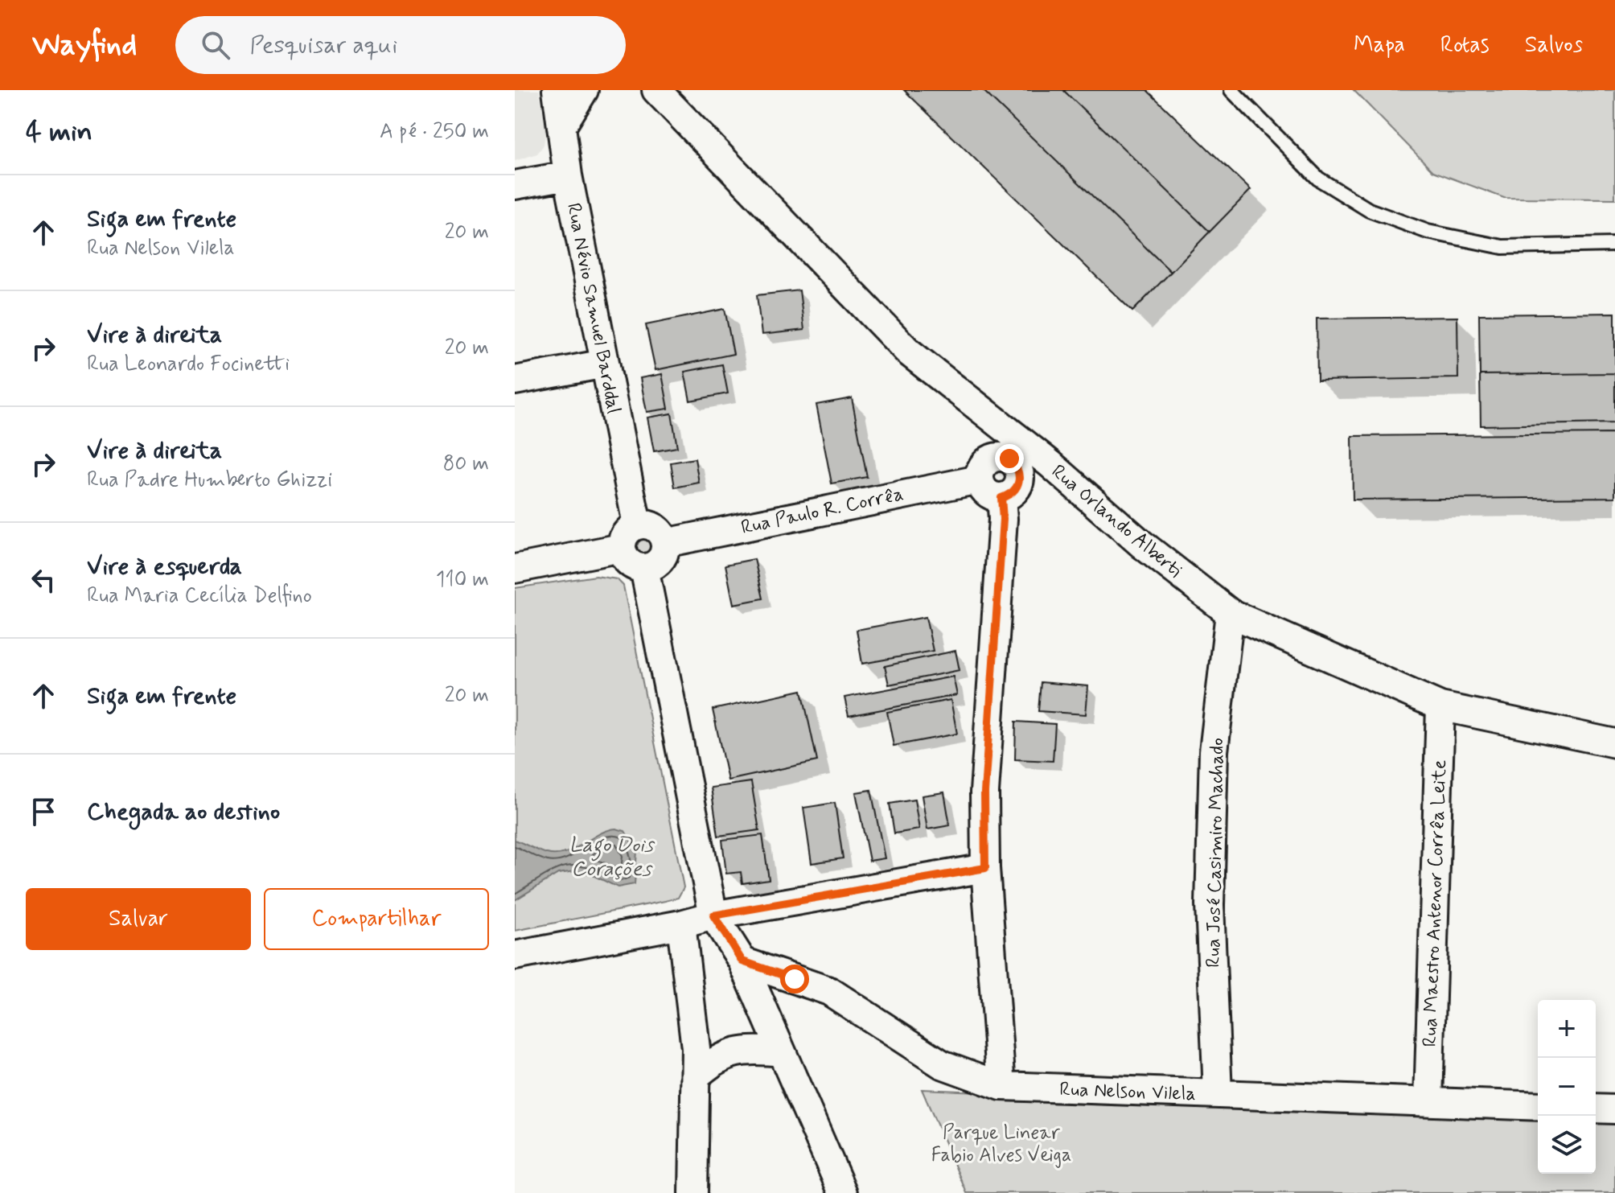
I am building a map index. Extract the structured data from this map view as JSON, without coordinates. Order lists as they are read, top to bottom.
{
  "streets": {
    "street": [
      "Rua Névio Samuel Barddal",
      "Rua Paulo R. Corrêa",
      "Rua Orlando Alberti",
      "Rua José Casimiro Machado",
      "Rua Maestro Antenor Corrêa Leite",
      "Rua Nelson Vilela"
    ]
  },
  "crossings": [
    ["Rua Névio Samuel Barddal", "Rua Paulo R. Corrêa"],
    ["Rua Orlando Alberti", "Rua José Casimiro Machado"],
    ["Rua Orlando Alberti", "Rua Maestro Antenor Corrêa Leite"],
    ["Rua José Casimiro Machado", "Rua Nelson Vilela"],
    ["Rua Maestro Antenor Corrêa Leite", "Rua Nelson Vilela"]
  ],
  "water": ["Lago Dois Corações"],
  "parks": ["Parque Linear Fabio Alves Veiga"],
  "page": {
    "header": "Wayfind",
    "search": "Pesquisar aqui",
    "nav": ["Mapa", "Rotas", "Salvos"],
    "heading": ["4 min", "A pé · 250 m"],
    "list": [
      ["Siga em frente", "Rua Nelson Vilela", "20 m"],
      ["Vire à direita", "Rua Leonardo Focinetti", "20 m"],
      ["Vire à direita", "Rua Padre Humberto Ghizzi", "80 m"],
      ["Vire à esquerda", "Rua Maria Cecília Delfino", "110 m"],
      ["Siga em frente", "20 m"],
      "Chegada ao destino"
    ],
    "buttons": ["Salvar", "Compartilhar"],
    "map_buttons": ["+", "−"]
  }
}
